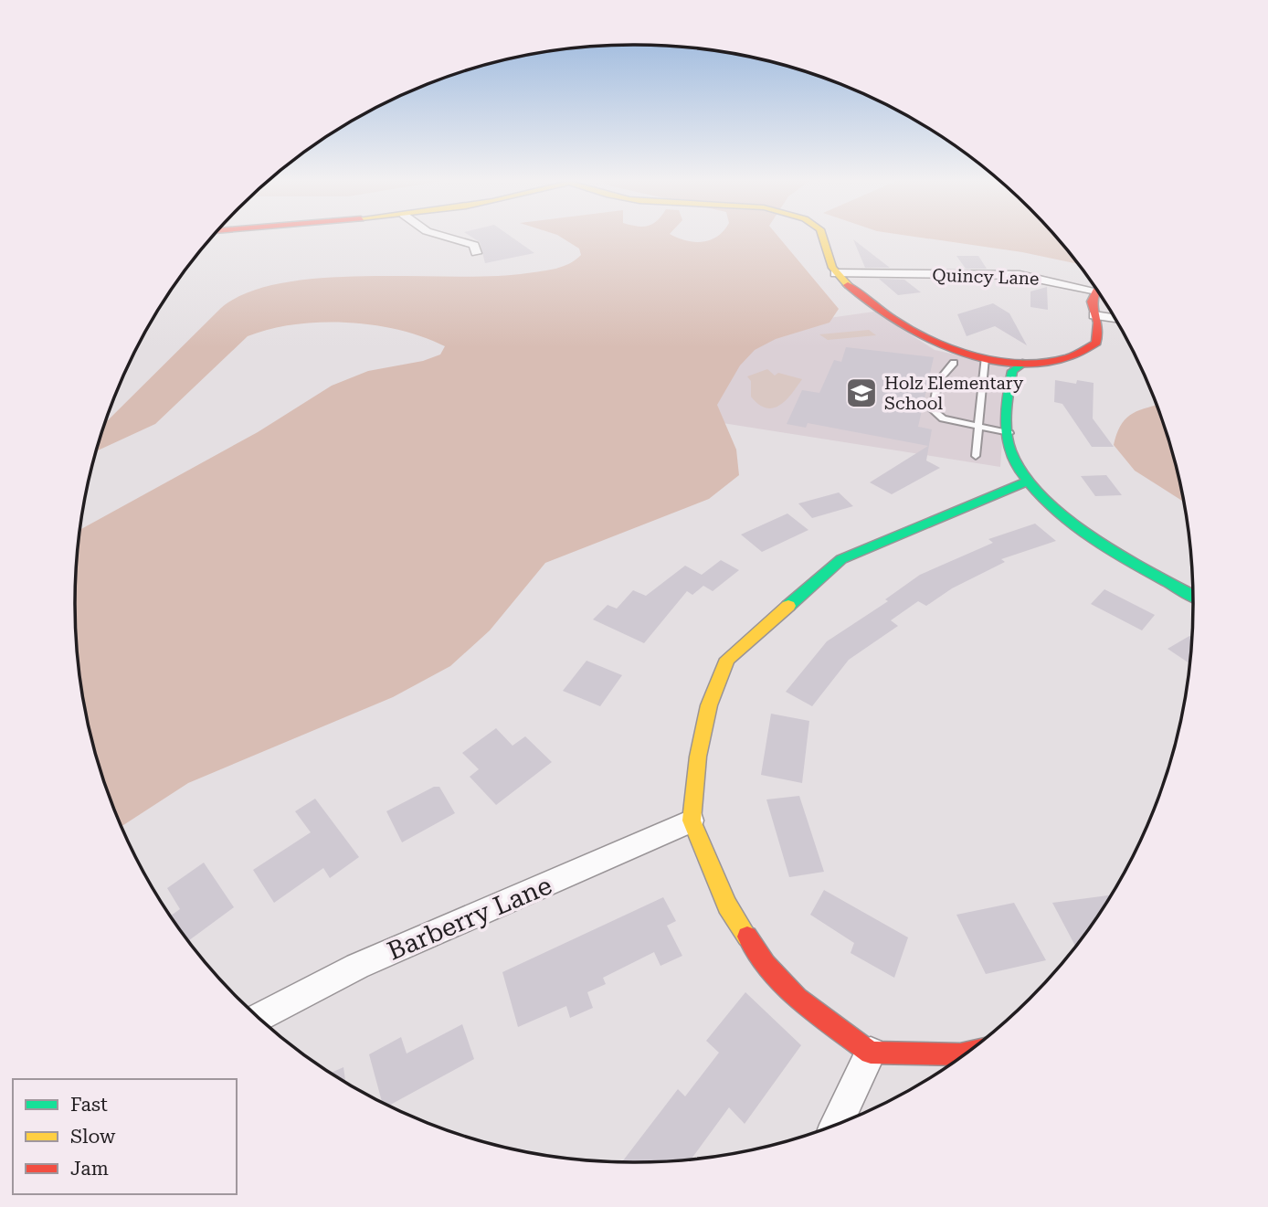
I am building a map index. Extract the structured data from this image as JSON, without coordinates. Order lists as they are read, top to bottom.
{
  "streets": {
    "street": ["Quincy Lane", "Barberry Lane"]
  },
  "places": {
    "school or university": ["Holz Elementary School"]
  },
  "legend": ["Fast", "Slow", "Jam"]
}
